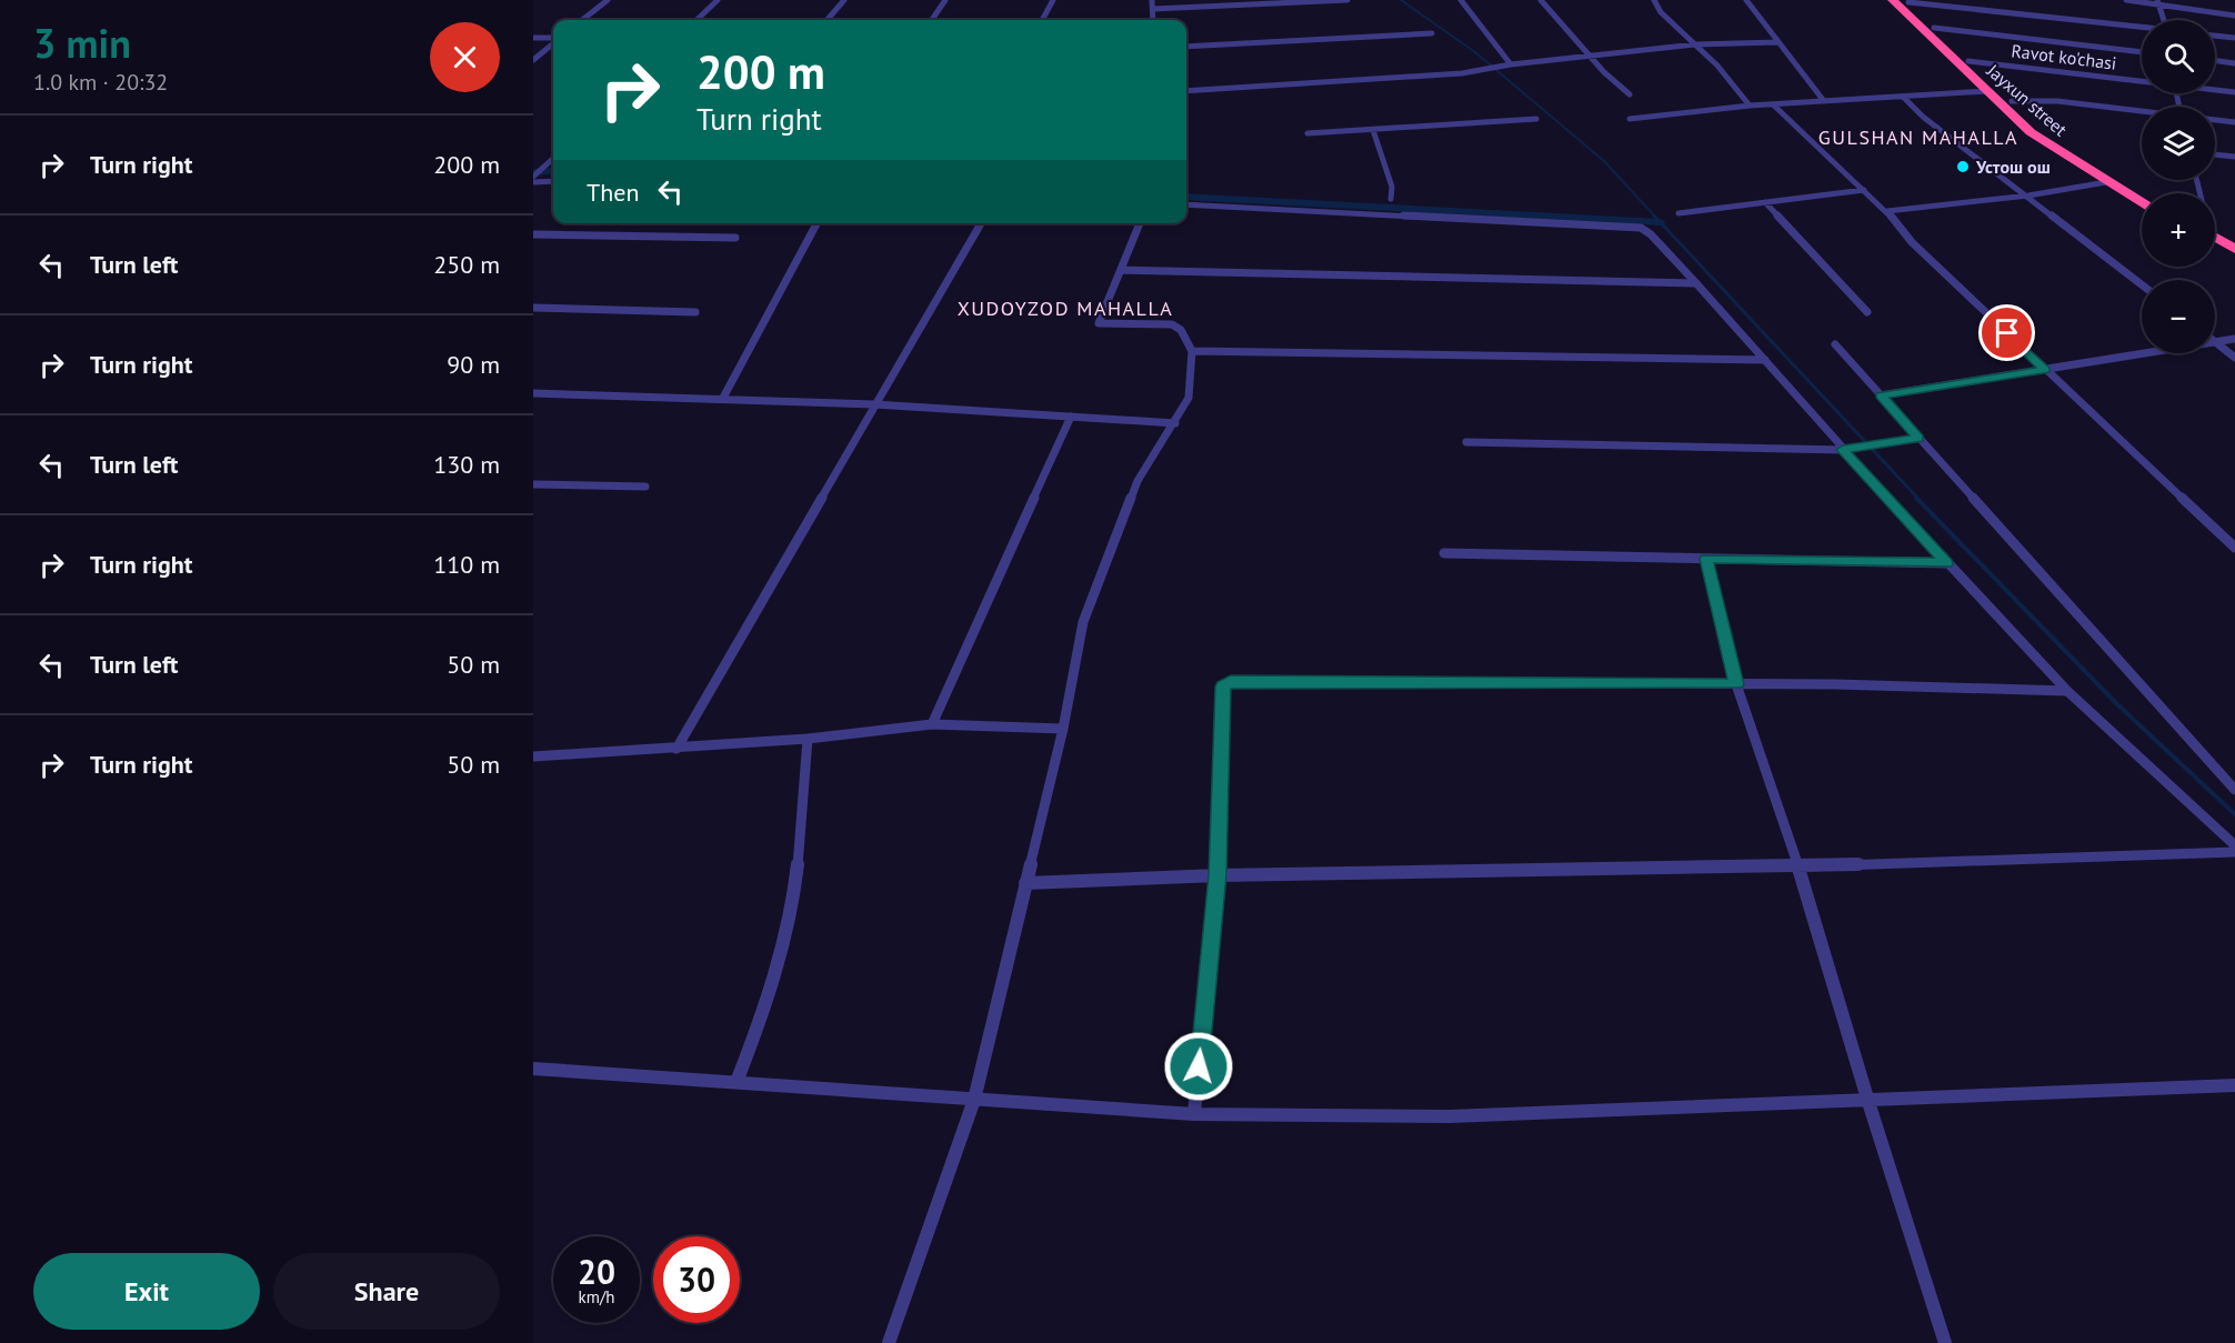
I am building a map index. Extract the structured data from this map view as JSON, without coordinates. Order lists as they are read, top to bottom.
{
  "streets": {
    "highway": ["Jayxun street"],
    "street": ["Ravot ko'chasi"]
  },
  "crossings": [
    ["Ravot ko'chasi", "Jayxun street"]
  ],
  "districts": ["GULSHAN MAHALLA", "XUDOYZOD MAHALLA"],
  "places": ["Устош ош"],
  "page": {
    "heading": ["3 min", "1.0 km · 20:32"],
    "map_buttons": ["+", "−"],
    "turn": ["200 m", "Turn right"],
    "list": [
      {
        "name": "Turn right",
        "value": "200 m"
      },
      {
        "name": "Turn left",
        "value": "250 m"
      },
      {
        "name": "Turn right",
        "value": "90 m"
      },
      {
        "name": "Turn left",
        "value": "130 m"
      },
      {
        "name": "Turn right",
        "value": "110 m"
      },
      {
        "name": "Turn left",
        "value": "50 m"
      },
      {
        "name": "Turn right",
        "value": "50 m"
      }
    ],
    "then": "Then",
    "speed": "20 km/h",
    "limit": "30",
    "buttons": ["Exit", "Share"]
  }
}
